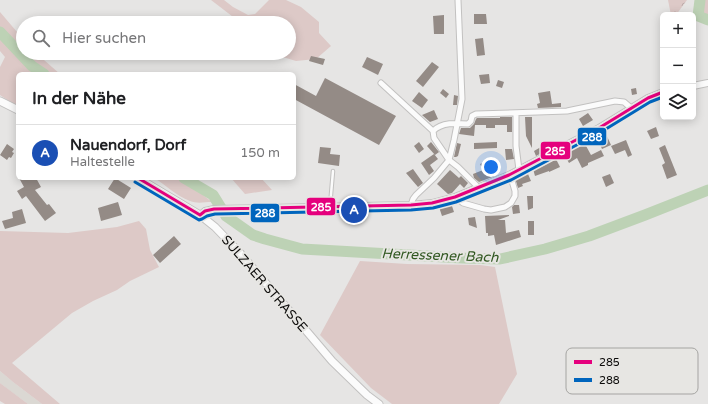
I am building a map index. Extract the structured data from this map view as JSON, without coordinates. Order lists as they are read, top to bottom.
{
  "streets": {
    "main road": ["SULZAER STRASSE"]
  },
  "water": ["Herressener Bach"],
  "lines": ["transit line 285", "transit line 288"],
  "legend": ["285", "288"],
  "page": {
    "map_buttons": ["+", "−"],
    "search": "Hier suchen",
    "heading": "In der Nähe",
    "list": [
      {
        "mark": "A",
        "name": "Nauendorf, Dorf",
        "note": "Haltestelle",
        "value": "150 m"
      }
    ],
    "pins": "A"
  }
}
